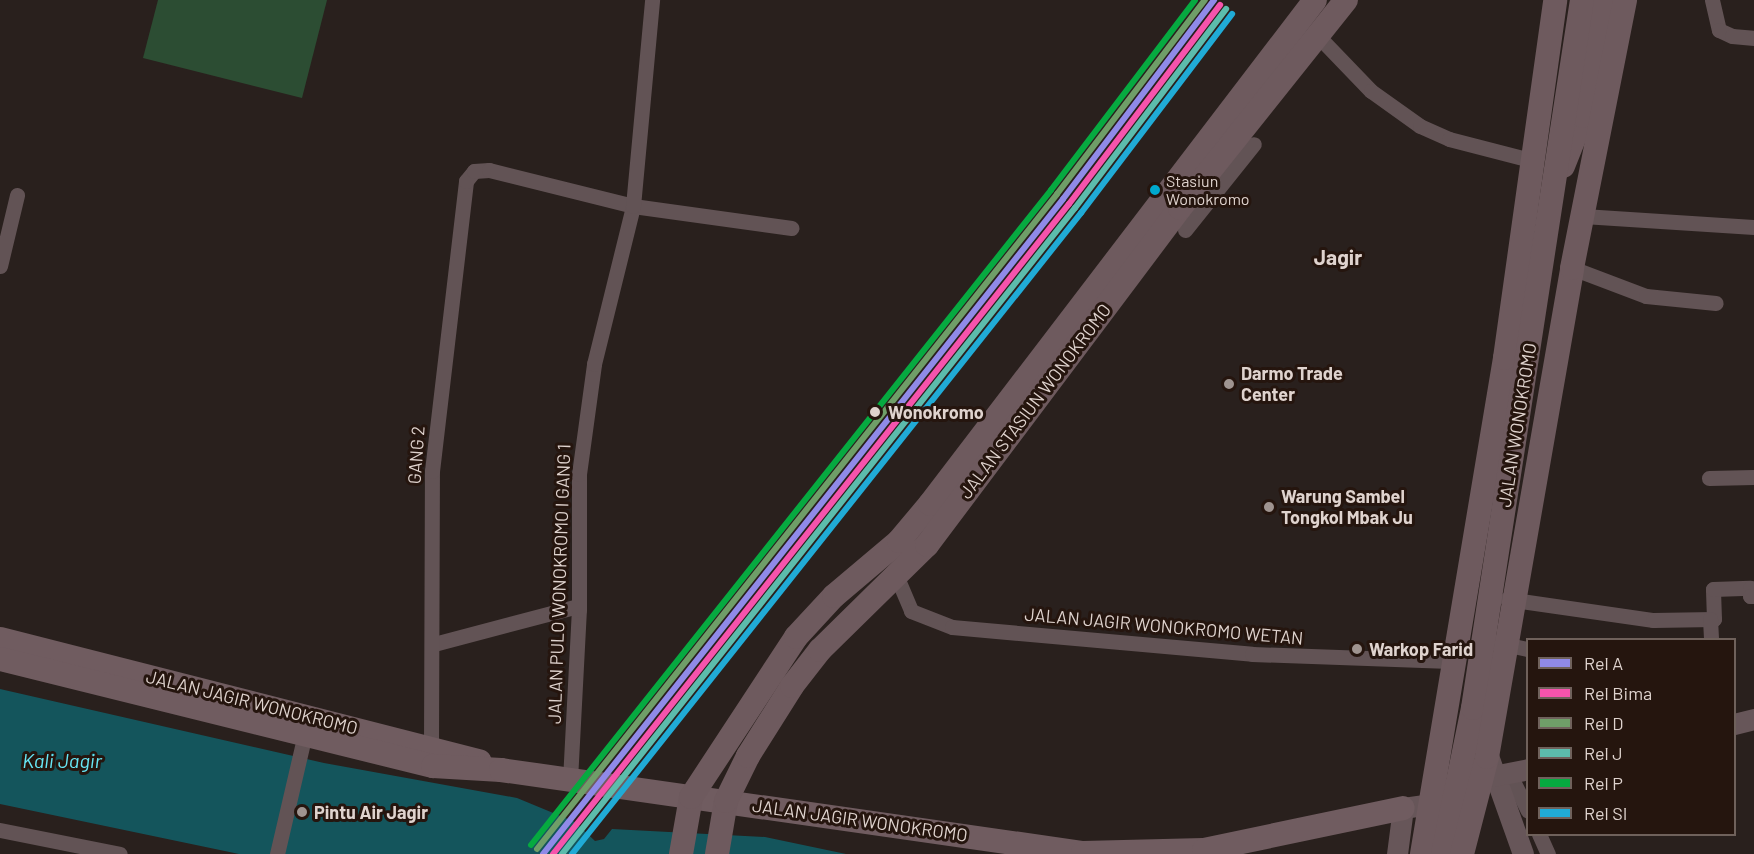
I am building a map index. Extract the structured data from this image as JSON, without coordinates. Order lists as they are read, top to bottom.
{
  "streets": {
    "highway": ["JALAN STASIUN WONOKROMO", "JALAN WONOKROMO"],
    "main road": ["JALAN JAGIR WONOKROMO"],
    "street": ["GANG 2", "JALAN PULO WONOKROMO I GANG 1", "JALAN JAGIR WONOKROMO WETAN"]
  },
  "crossings": [
    ["JALAN STASIUN WONOKROMO", "JALAN JAGIR WONOKROMO WETAN"],
    ["JALAN STASIUN WONOKROMO", "JALAN JAGIR WONOKROMO"],
    ["JALAN WONOKROMO", "JALAN JAGIR WONOKROMO WETAN"],
    ["JALAN WONOKROMO", "JALAN JAGIR WONOKROMO"],
    ["GANG 2", "JALAN PULO WONOKROMO I GANG 1"],
    ["GANG 2", "JALAN JAGIR WONOKROMO"],
    ["JALAN PULO WONOKROMO I GANG 1", "JALAN JAGIR WONOKROMO"]
  ],
  "districts": ["Jagir"],
  "water": ["Kali Jagir"],
  "places": [
    "Stasiun Wonokromo",
    "Darmo Trade Center",
    "Wonokromo",
    "Warung Sambel Tongkol Mbak Ju",
    "Warkop Farid",
    "Pintu Air Jagir"
  ],
  "lines": [
    "rail line A",
    "rail line D",
    "rail line P",
    "rail line Bima",
    "rail line J",
    "rail line SI"
  ],
  "legend": [
    "Rel A",
    "Rel Bima",
    "Rel D",
    "Rel J",
    "Rel P",
    "Rel SI"
  ]
}
